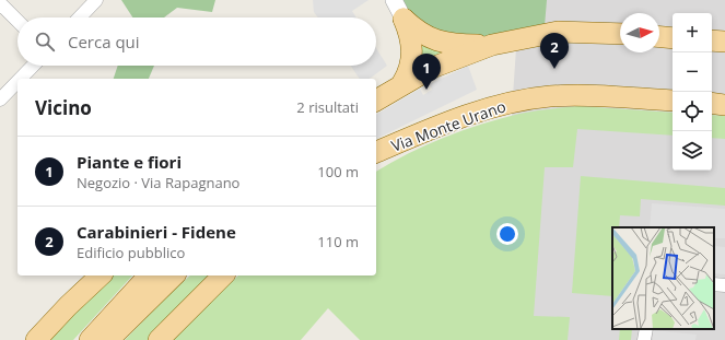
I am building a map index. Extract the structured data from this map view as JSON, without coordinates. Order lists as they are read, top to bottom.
{
  "streets": {
    "main road": ["Via Monte Urano"]
  },
  "north": "right",
  "page": {
    "map_buttons": ["+", "−"],
    "search": "Cerca qui",
    "pins": ["2", "1"],
    "heading": ["Vicino", "2 risultati"],
    "list": [
      {
        "mark": "1",
        "name": "Piante e fiori",
        "note": "Negozio · Via Rapagnano",
        "value": "100 m"
      },
      {
        "mark": "2",
        "name": "Carabinieri - Fidene",
        "note": "Edificio pubblico",
        "value": "110 m"
      }
    ]
  }
}
